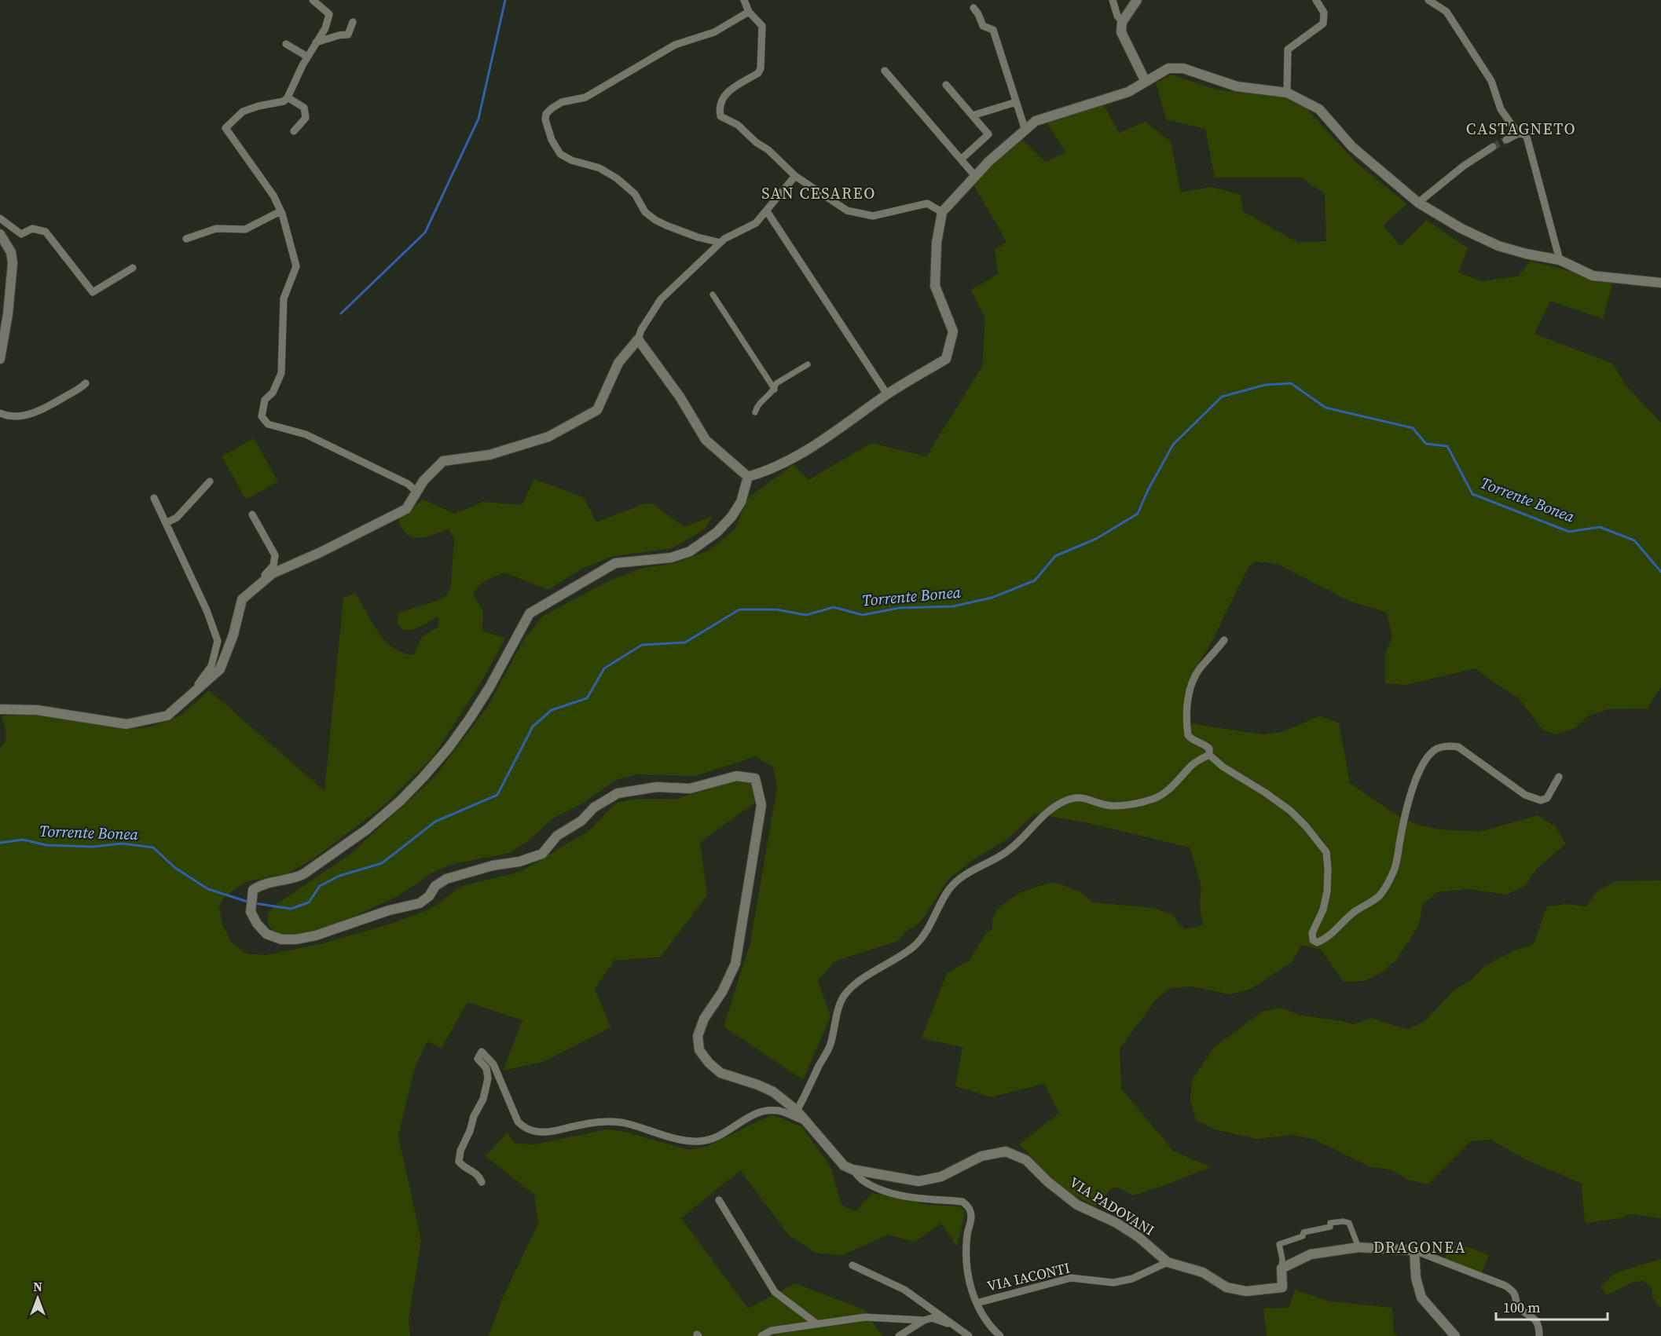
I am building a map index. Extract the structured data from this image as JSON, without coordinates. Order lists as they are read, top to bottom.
{
  "streets": {
    "street": ["VIA PADOVANI", "VIA IACONTI"]
  },
  "crossings": [
    ["VIA PADOVANI", "VIA IACONTI"]
  ],
  "districts": ["CASTAGNETO", "SAN CESAREO", "DRAGONEA"],
  "water": ["Torrente Bonea"],
  "scale_bar": "100 m",
  "north": "top"
}
